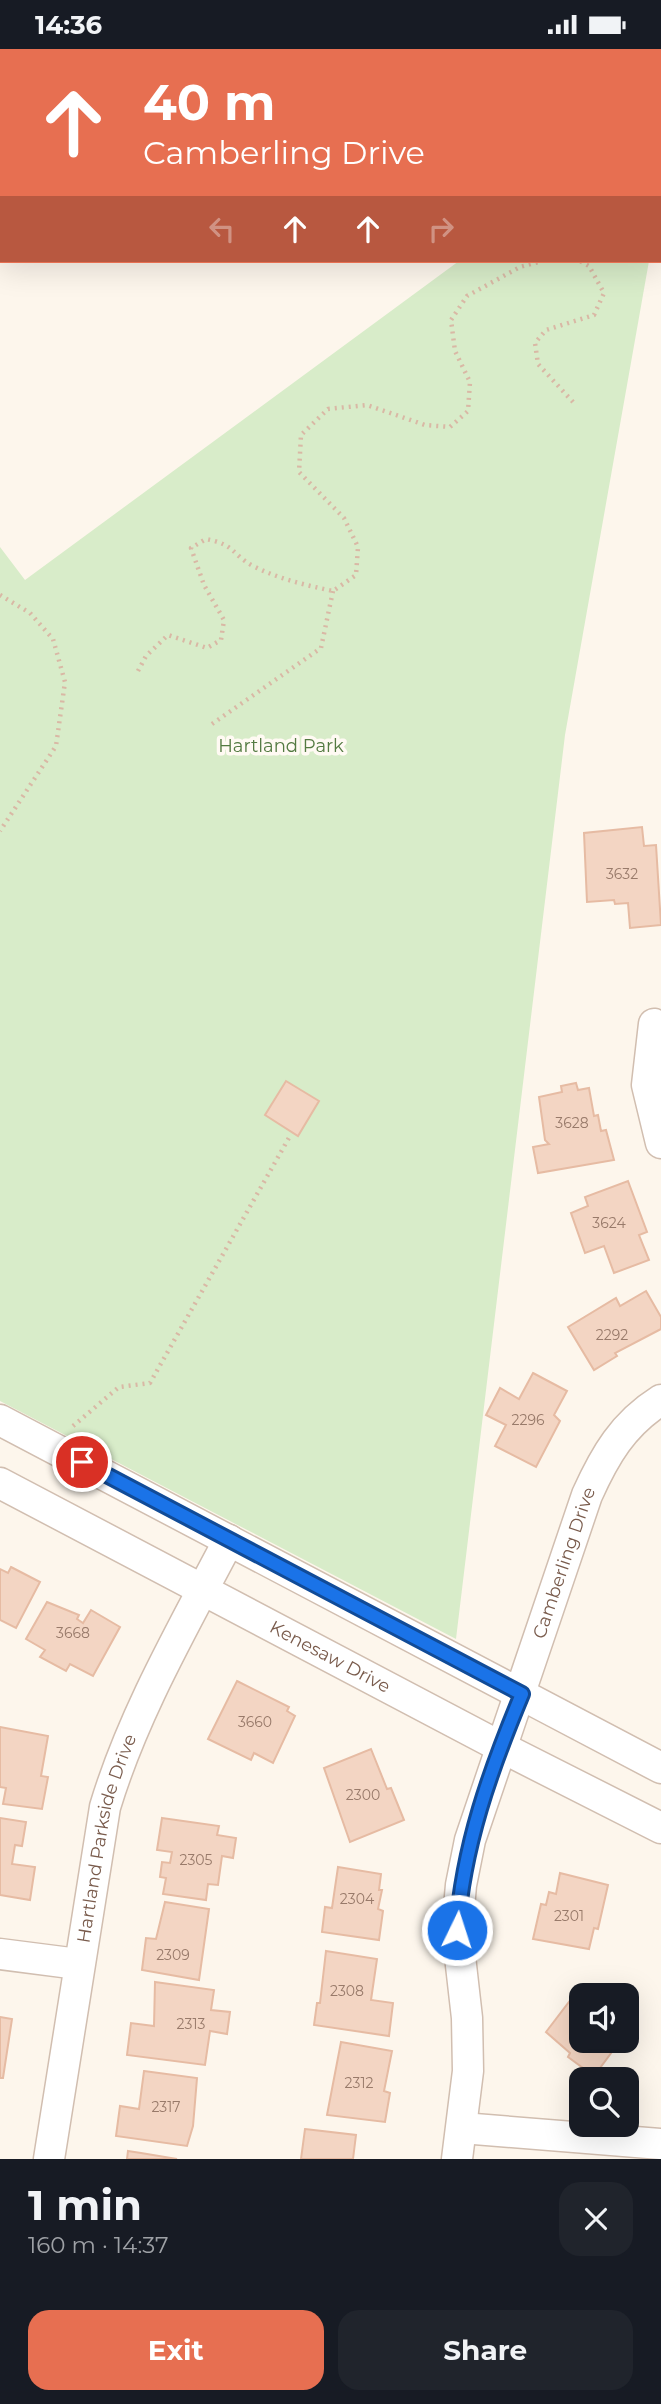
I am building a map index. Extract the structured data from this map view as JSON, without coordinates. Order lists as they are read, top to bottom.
{
  "streets": {
    "street": ["Camberling Drive", "Kenesaw Drive", "Hartland Parkside Drive"]
  },
  "crossings": [
    ["Camberling Drive", "Kenesaw Drive"],
    ["Kenesaw Drive", "Hartland Parkside Drive"]
  ],
  "parks": ["Hartland Park"],
  "house_numbers": [
    "3632",
    "3628",
    "3624",
    "2292",
    "2296",
    "3668",
    "3660",
    "2300",
    "2305",
    "2304",
    "2301",
    "2309",
    "2308",
    "2313",
    "2312",
    "2317"
  ],
  "page": {
    "status": "14:36",
    "turn": ["40 m", "Camberling Drive"],
    "heading": ["1 min", "160 m · 14:37"],
    "buttons": ["Exit", "Share"]
  }
}
